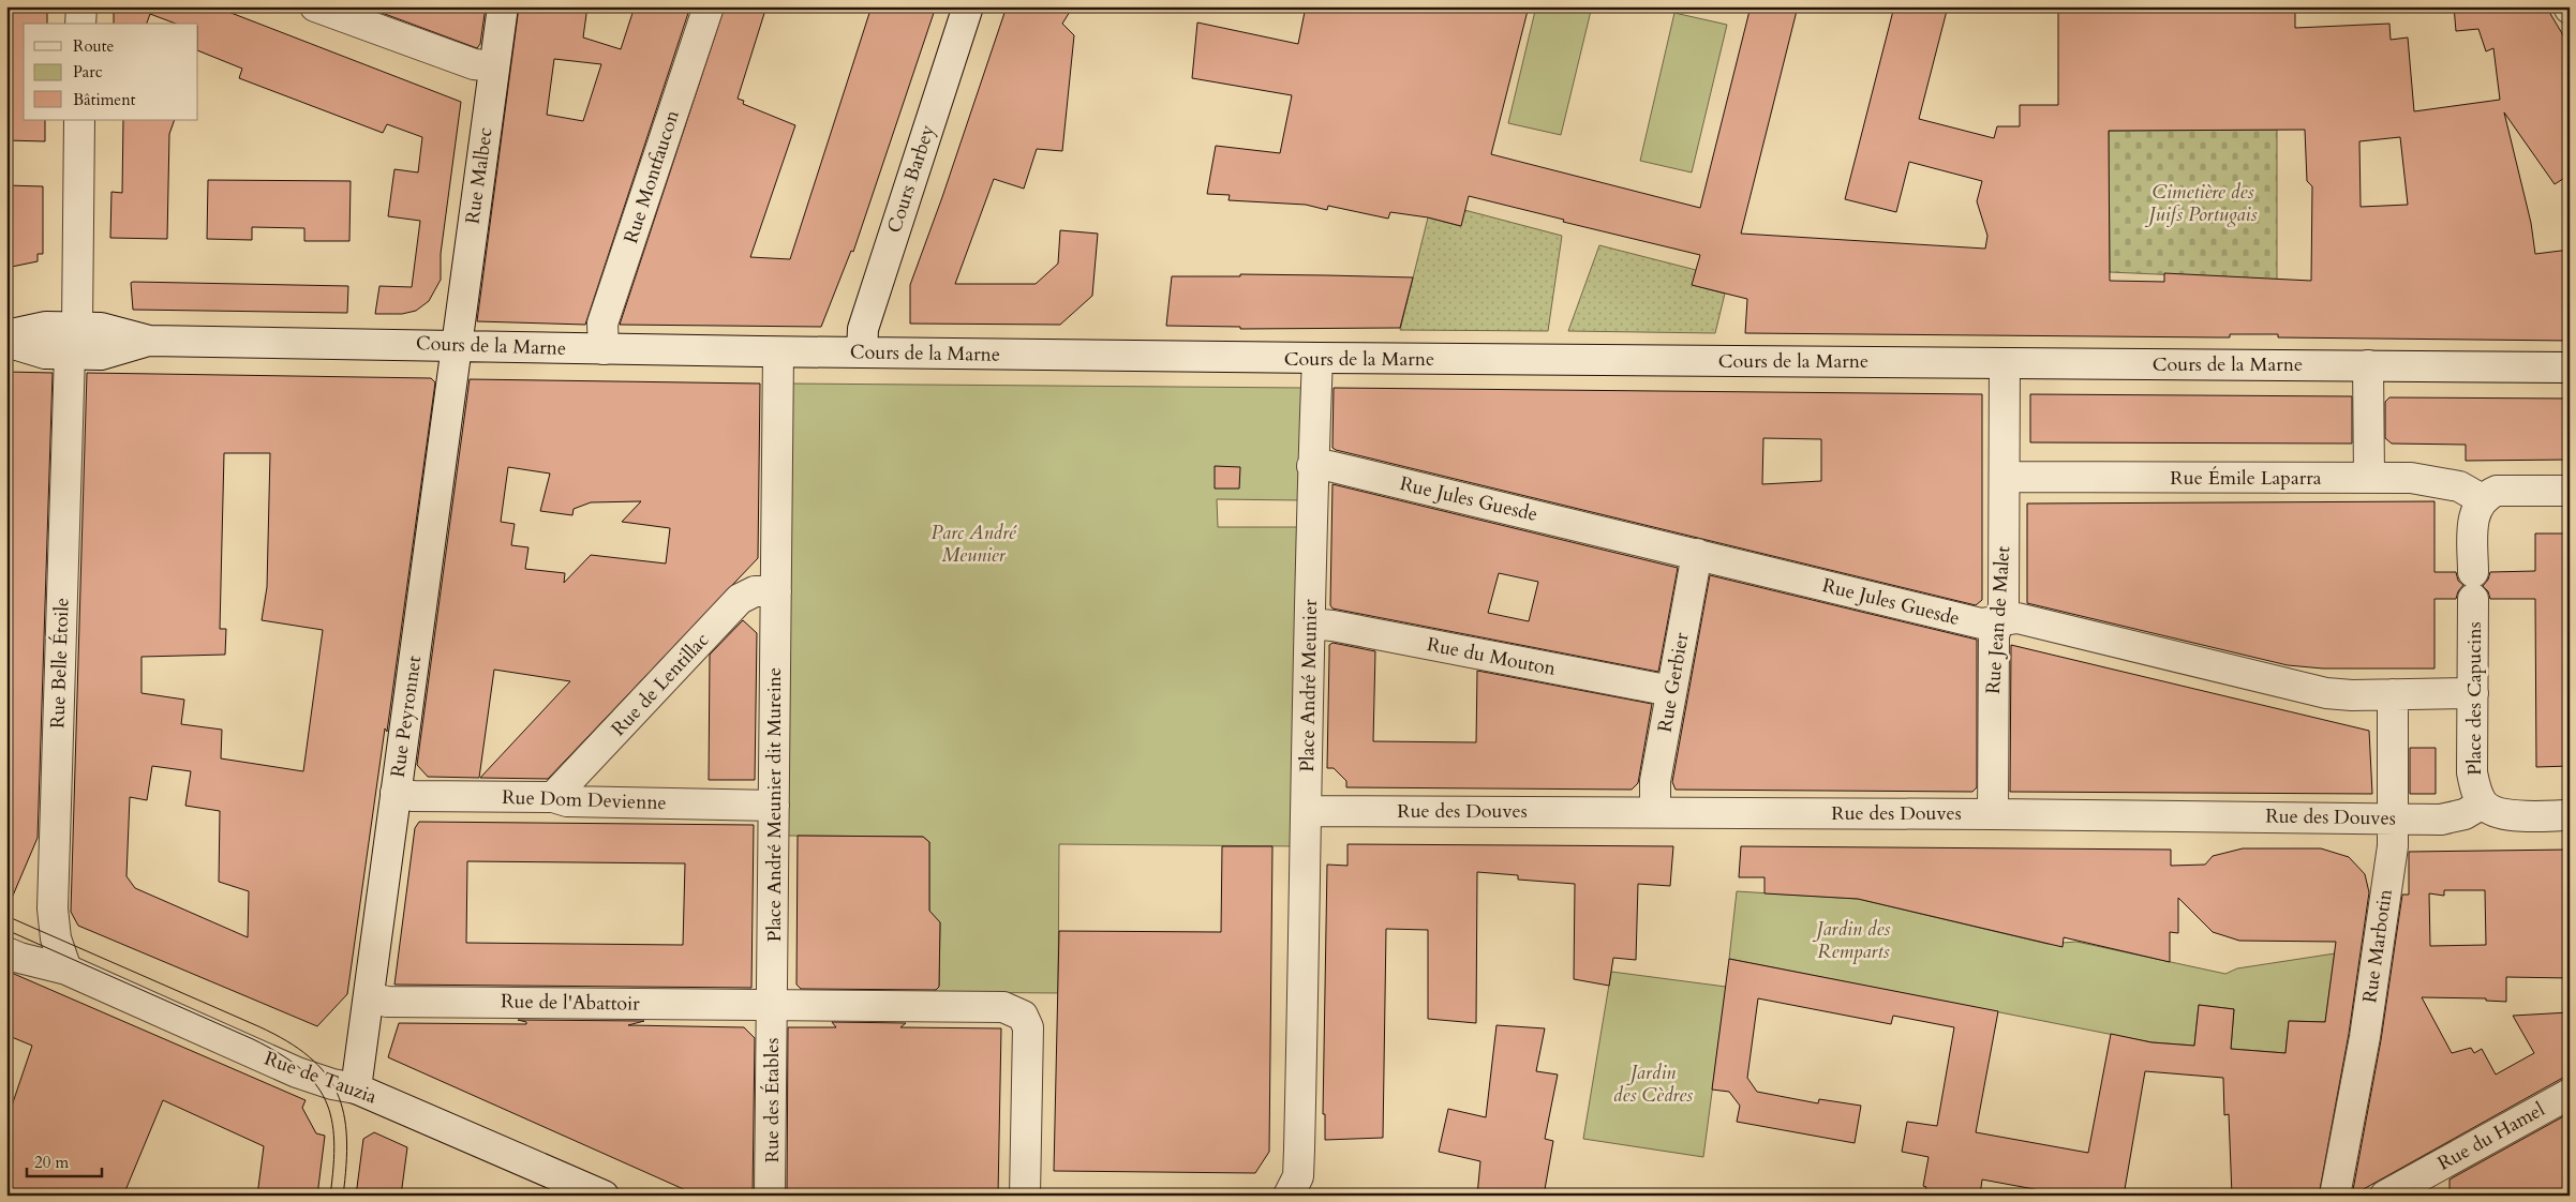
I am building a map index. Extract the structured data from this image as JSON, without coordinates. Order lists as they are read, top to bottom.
{
  "streets": {
    "street": [
      "Rue Malbec",
      "Rue Montfaucon",
      "Cours Barbey",
      "Cours de la Marne",
      "Rue Émile Laparra",
      "Rue Jules Guesde",
      "Rue Jean de Malet",
      "Rue du Mouton",
      "Rue Belle Étoile",
      "Rue Gerbier",
      "Rue de Lentillac",
      "Place André Meunier",
      "Place des Capucins",
      "Rue Peyronnet",
      "Rue Dom Devienne",
      "Place André Meunier dit Mureine",
      "Rue des Douves",
      "Rue Marbotin",
      "Rue de l'Abattoir",
      "Rue de Tauzia",
      "Rue des Étables",
      "Rue du Hamel"
    ]
  },
  "crossings": [
    ["Rue Malbec", "Cours de la Marne"],
    ["Rue Malbec", "Rue Peyronnet"],
    ["Rue Montfaucon", "Cours de la Marne"],
    ["Cours Barbey", "Cours de la Marne"],
    ["Cours de la Marne", "Rue Jean de Malet"],
    ["Cours de la Marne", "Rue Belle Étoile"],
    ["Cours de la Marne", "Place André Meunier"],
    ["Cours de la Marne", "Rue Peyronnet"],
    ["Cours de la Marne", "Place André Meunier dit Mureine"],
    ["Rue Émile Laparra", "Rue Jean de Malet"],
    ["Rue Émile Laparra", "Place des Capucins"],
    ["Rue Jules Guesde", "Rue Jean de Malet"],
    ["Rue Jules Guesde", "Rue Gerbier"],
    ["Rue Jules Guesde", "Place André Meunier"],
    ["Rue Jules Guesde", "Place des Capucins"],
    ["Rue Jules Guesde", "Rue Marbotin"],
    ["Rue Jean de Malet", "Rue des Douves"],
    ["Rue du Mouton", "Rue Gerbier"],
    ["Rue du Mouton", "Place André Meunier"],
    ["Rue Belle Étoile", "Rue de Tauzia"],
    ["Rue Gerbier", "Rue des Douves"],
    ["Rue de Lentillac", "Rue Dom Devienne"],
    ["Rue de Lentillac", "Place André Meunier dit Mureine"],
    ["Place André Meunier", "Rue des Douves"],
    ["Place des Capucins", "Rue des Douves"],
    ["Rue Peyronnet", "Rue Dom Devienne"],
    ["Rue Peyronnet", "Rue de l'Abattoir"],
    ["Rue Peyronnet", "Rue de Tauzia"],
    ["Rue Dom Devienne", "Place André Meunier dit Mureine"],
    ["Place André Meunier dit Mureine", "Rue de l'Abattoir"],
    ["Place André Meunier dit Mureine", "Rue des Étables"],
    ["Rue des Douves", "Rue Marbotin"],
    ["Rue de l'Abattoir", "Rue des Étables"]
  ],
  "parks": [
    "Cimetière des Juifs Portugais",
    "Parc André Meunier",
    "Jardin des Remparts",
    "Jardin des Cèdres"
  ],
  "legend": ["Route", "Parc", "Bâtiment"],
  "scale_bar": "20 m"
}
